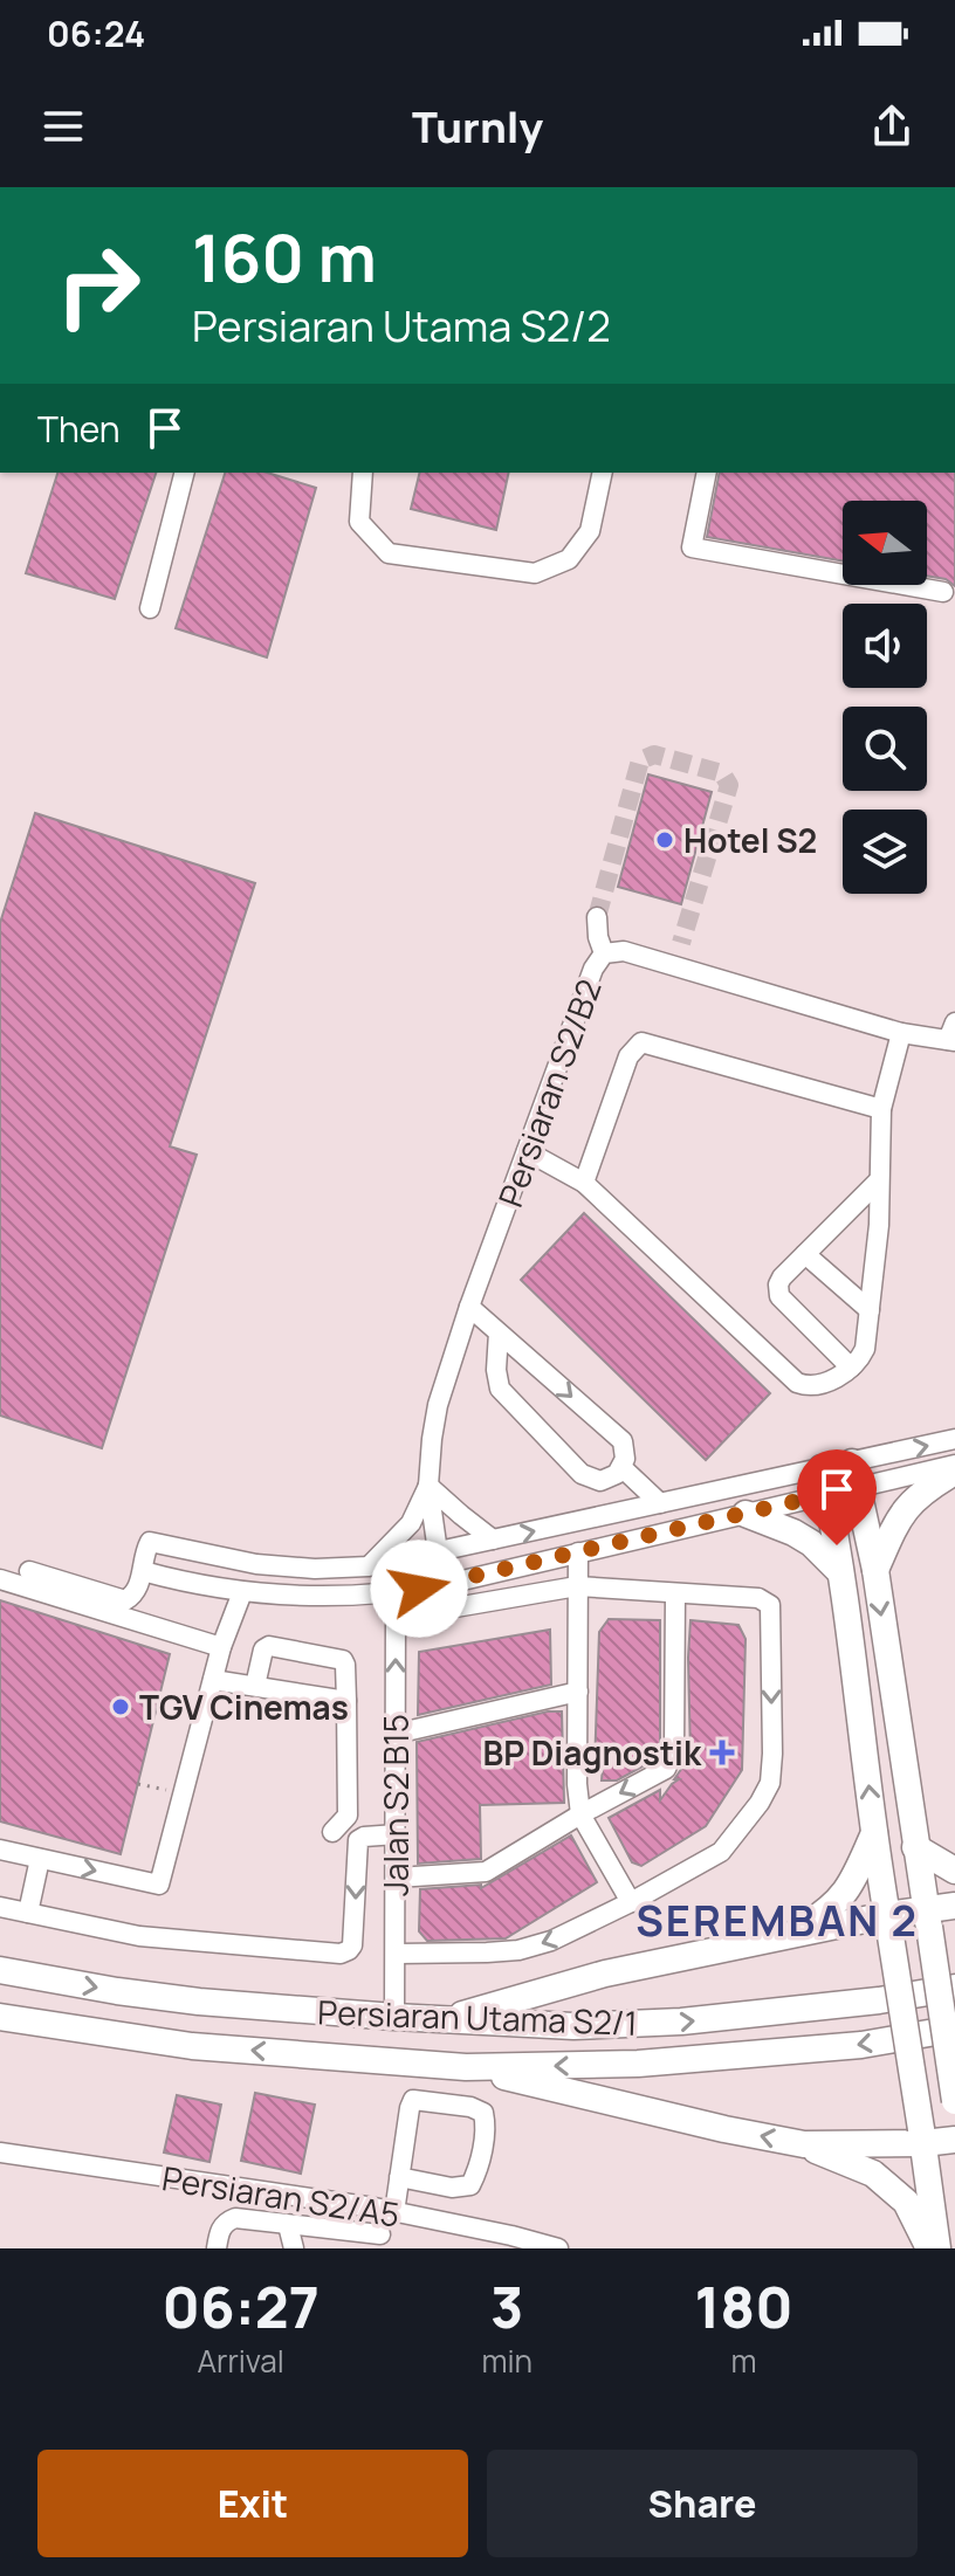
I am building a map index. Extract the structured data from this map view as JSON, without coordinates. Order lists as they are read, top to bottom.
{
  "streets": {
    "main road": ["Persiaran Utama S2/1"],
    "street": ["Persiaran S2/B2", "Jalan S2 B15", "Persiaran S2/A5"]
  },
  "crossings": [
    ["Jalan S2 B15", "Persiaran Utama S2/1"]
  ],
  "districts": ["SEREMBAN 2"],
  "places": {
    "other": ["Hotel S2", "TGV Cinemas"],
    "health": ["BP Diagnostik"]
  },
  "north": "left",
  "page": {
    "status": "06:24",
    "header": "Turnly",
    "turn": ["160 m", "Persiaran Utama S2/2"],
    "then": "Then",
    "eta": [
      "06:27",
      "Arrival",
      "3",
      "min",
      "180",
      "m"
    ],
    "buttons": ["Exit", "Share"]
  }
}
